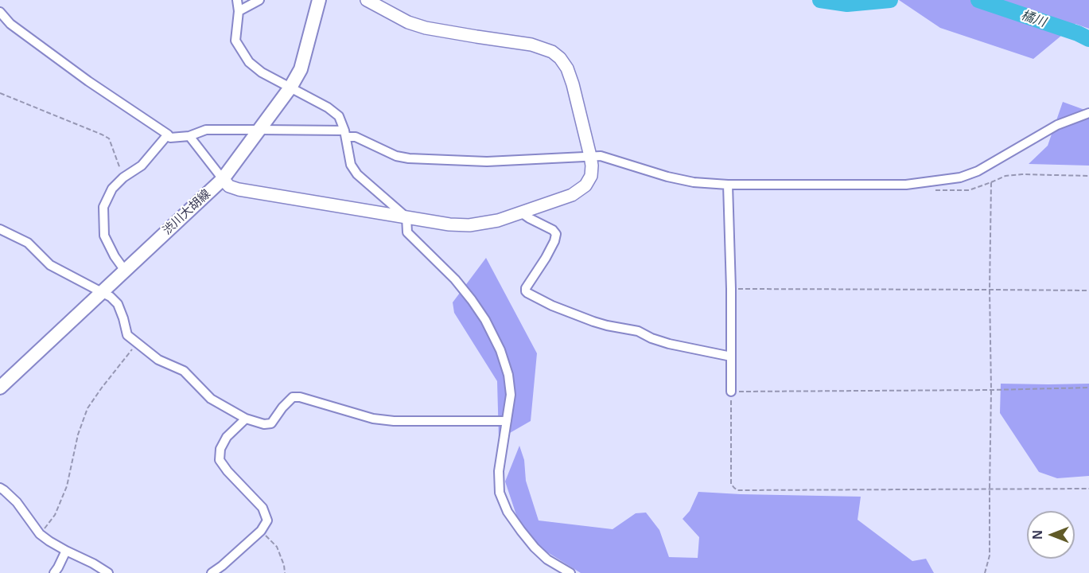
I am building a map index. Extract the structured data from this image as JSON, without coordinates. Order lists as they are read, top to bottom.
{
  "streets": {
    "main road": ["渋川大胡線"]
  },
  "water": ["橘川"],
  "north": "left"
}
